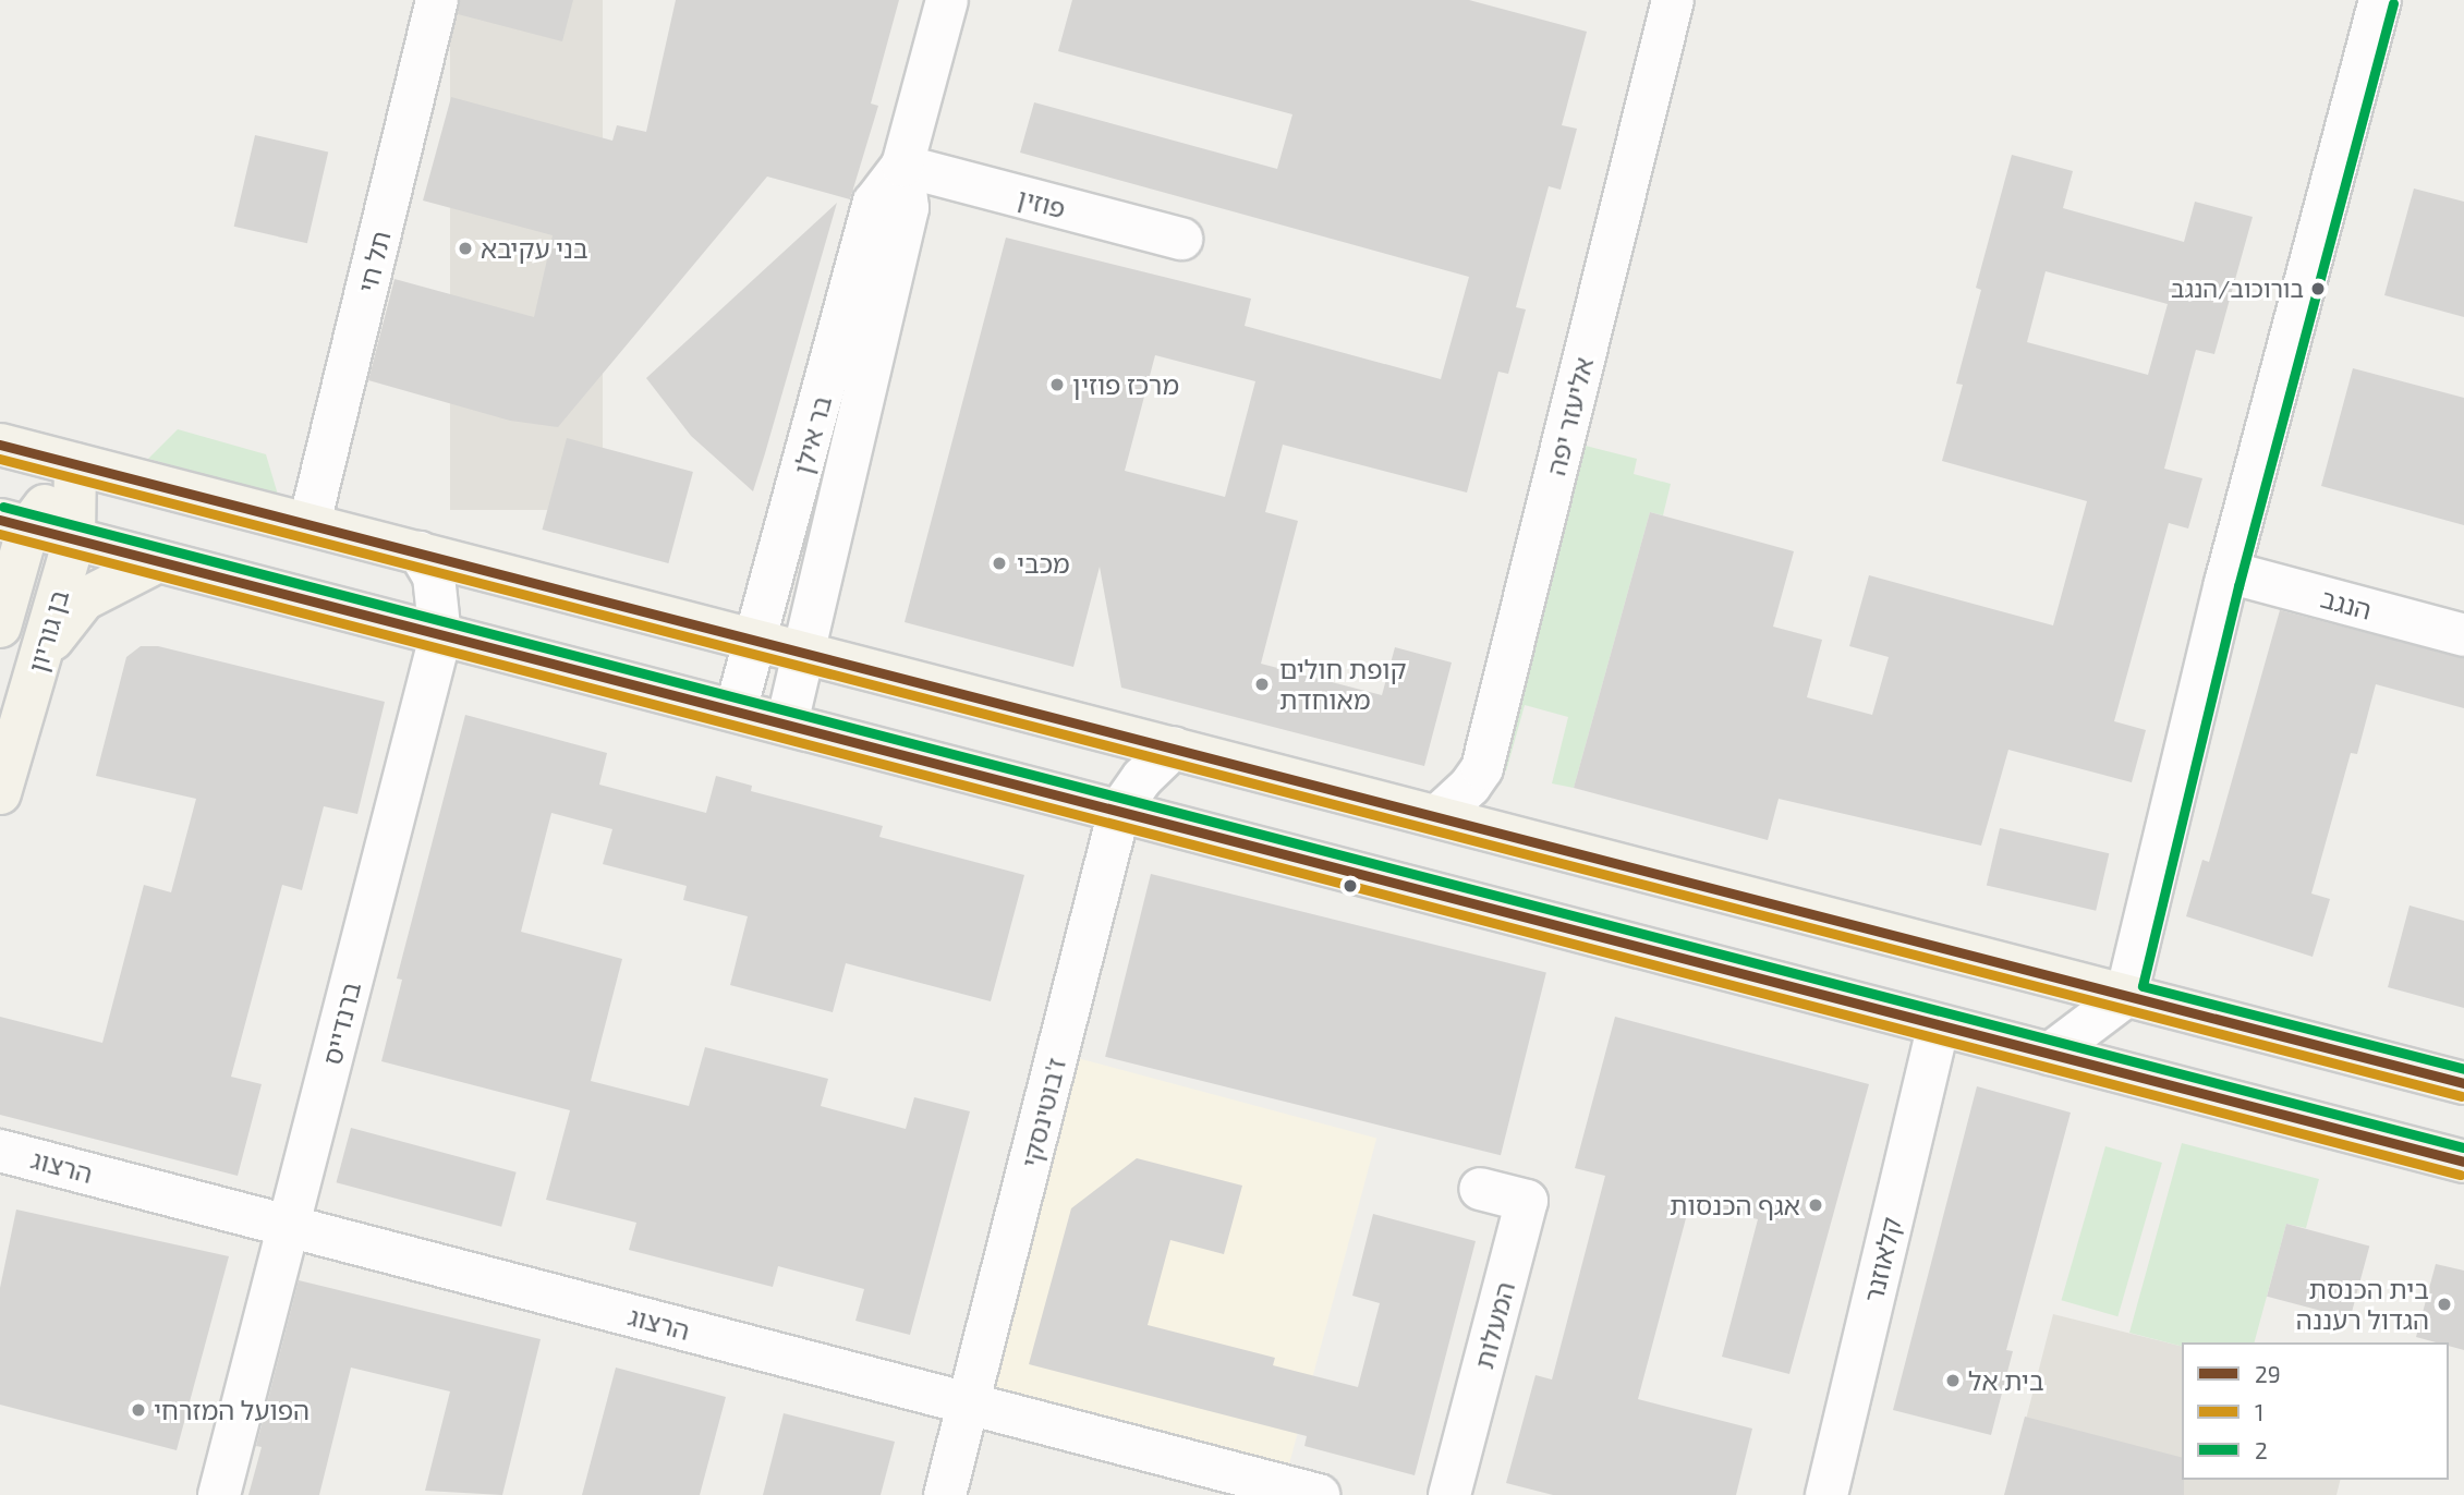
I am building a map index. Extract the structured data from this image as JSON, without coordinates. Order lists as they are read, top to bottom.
{
  "streets": {
    "main road": ["בן גוריון"],
    "street": [
      "פוזין",
      "תל חי",
      "אליעזר יפה",
      "בר אילן",
      "הנגב",
      "ברנדייס",
      "ז'בוטינסקי",
      "הרצוג",
      "קלאוזנר",
      "המעלות"
    ]
  },
  "crossings": [
    ["פוזין", "בר אילן"],
    ["ברנדייס", "הרצוג"],
    ["ז'בוטינסקי", "הרצוג"]
  ],
  "places": [
    "בני עקיבא",
    "בורוכוב/הנגב",
    "מרכז פוזין",
    "מכבי",
    "קופת חולים מאוחדת",
    "אגף הכנסות",
    "בית הכנסת הגדול רעננה",
    "בית אל",
    "הפועל המזרחי"
  ],
  "lines": ["transit line 2", "transit line 29", "transit line 1"],
  "legend": ["29", "1", "2"]
}
